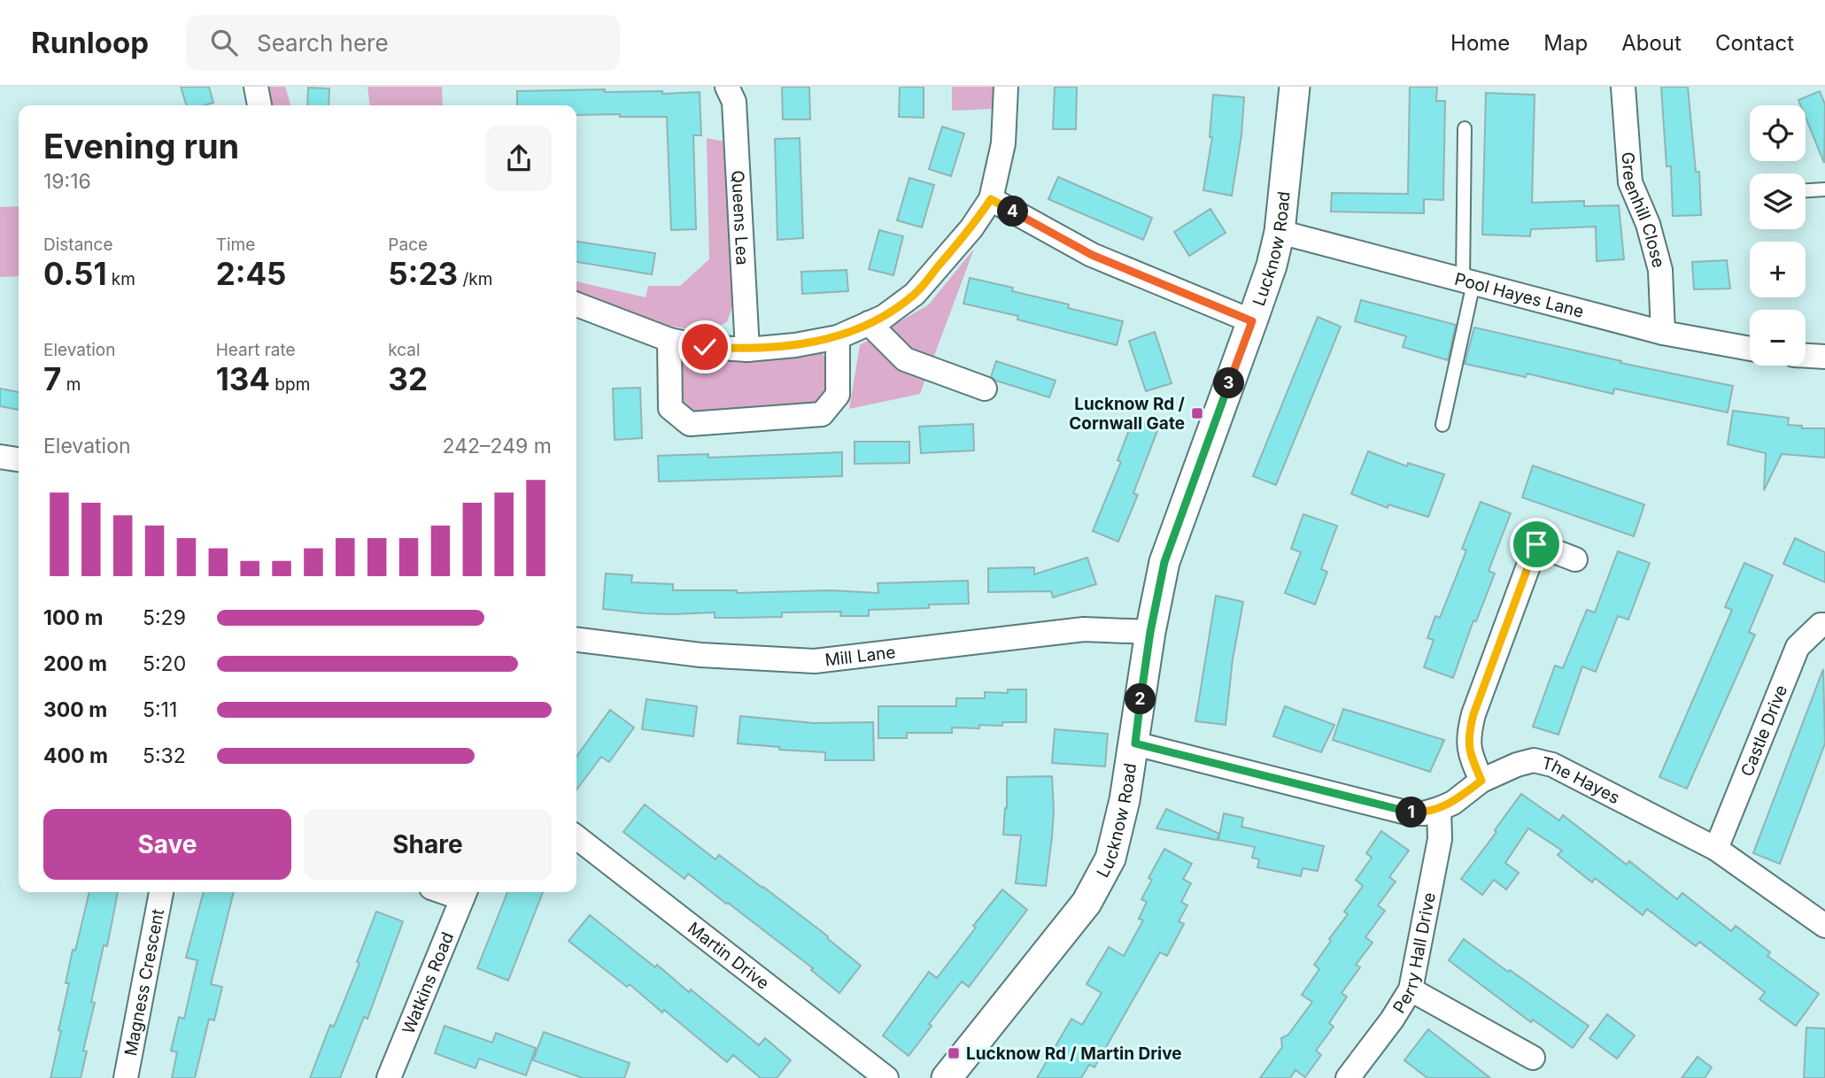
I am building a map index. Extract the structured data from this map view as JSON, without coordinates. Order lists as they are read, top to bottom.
{
  "streets": {
    "street": [
      "Greenhill Close",
      "Queens Lea",
      "Lucknow Road",
      "Pool Hayes Lane",
      "Mill Lane",
      "Castle Drive",
      "The Hayes",
      "Perry Hall Drive",
      "Martin Drive",
      "Magness Crescent",
      "Watkins Road"
    ]
  },
  "crossings": [
    ["Greenhill Close", "Pool Hayes Lane"],
    ["Lucknow Road", "Pool Hayes Lane"],
    ["Lucknow Road", "Mill Lane"],
    ["Lucknow Road", "The Hayes"],
    ["Castle Drive", "The Hayes"],
    ["The Hayes", "Perry Hall Drive"]
  ],
  "places": {
    "transit": ["Lucknow Rd / Cornwall Gate", "Lucknow Rd / Martin Drive"]
  },
  "page": {
    "header": "Runloop",
    "search": "Search here",
    "nav": [
      "Home",
      "Map",
      "About",
      "Contact"
    ],
    "map_buttons": ["+", "−"],
    "heading": ["Evening run", "19:16"],
    "pins": [
      "4",
      "3",
      "2",
      "1"
    ],
    "stats": [
      ["Distance", "0.51 km"],
      ["Time", "2:45"],
      ["Pace", "5:23 /km"],
      ["Elevation", "7 m"],
      ["Heart rate", "134 bpm"],
      ["kcal", "32"]
    ],
    "chart": ["Elevation", "242–249 m"],
    "list": [
      {
        "name": "100 m",
        "note": "5:29"
      },
      {
        "name": "200 m",
        "note": "5:20"
      },
      {
        "name": "300 m",
        "note": "5:11"
      },
      {
        "name": "400 m",
        "note": "5:32"
      }
    ],
    "buttons": ["Save", "Share"]
  }
}
